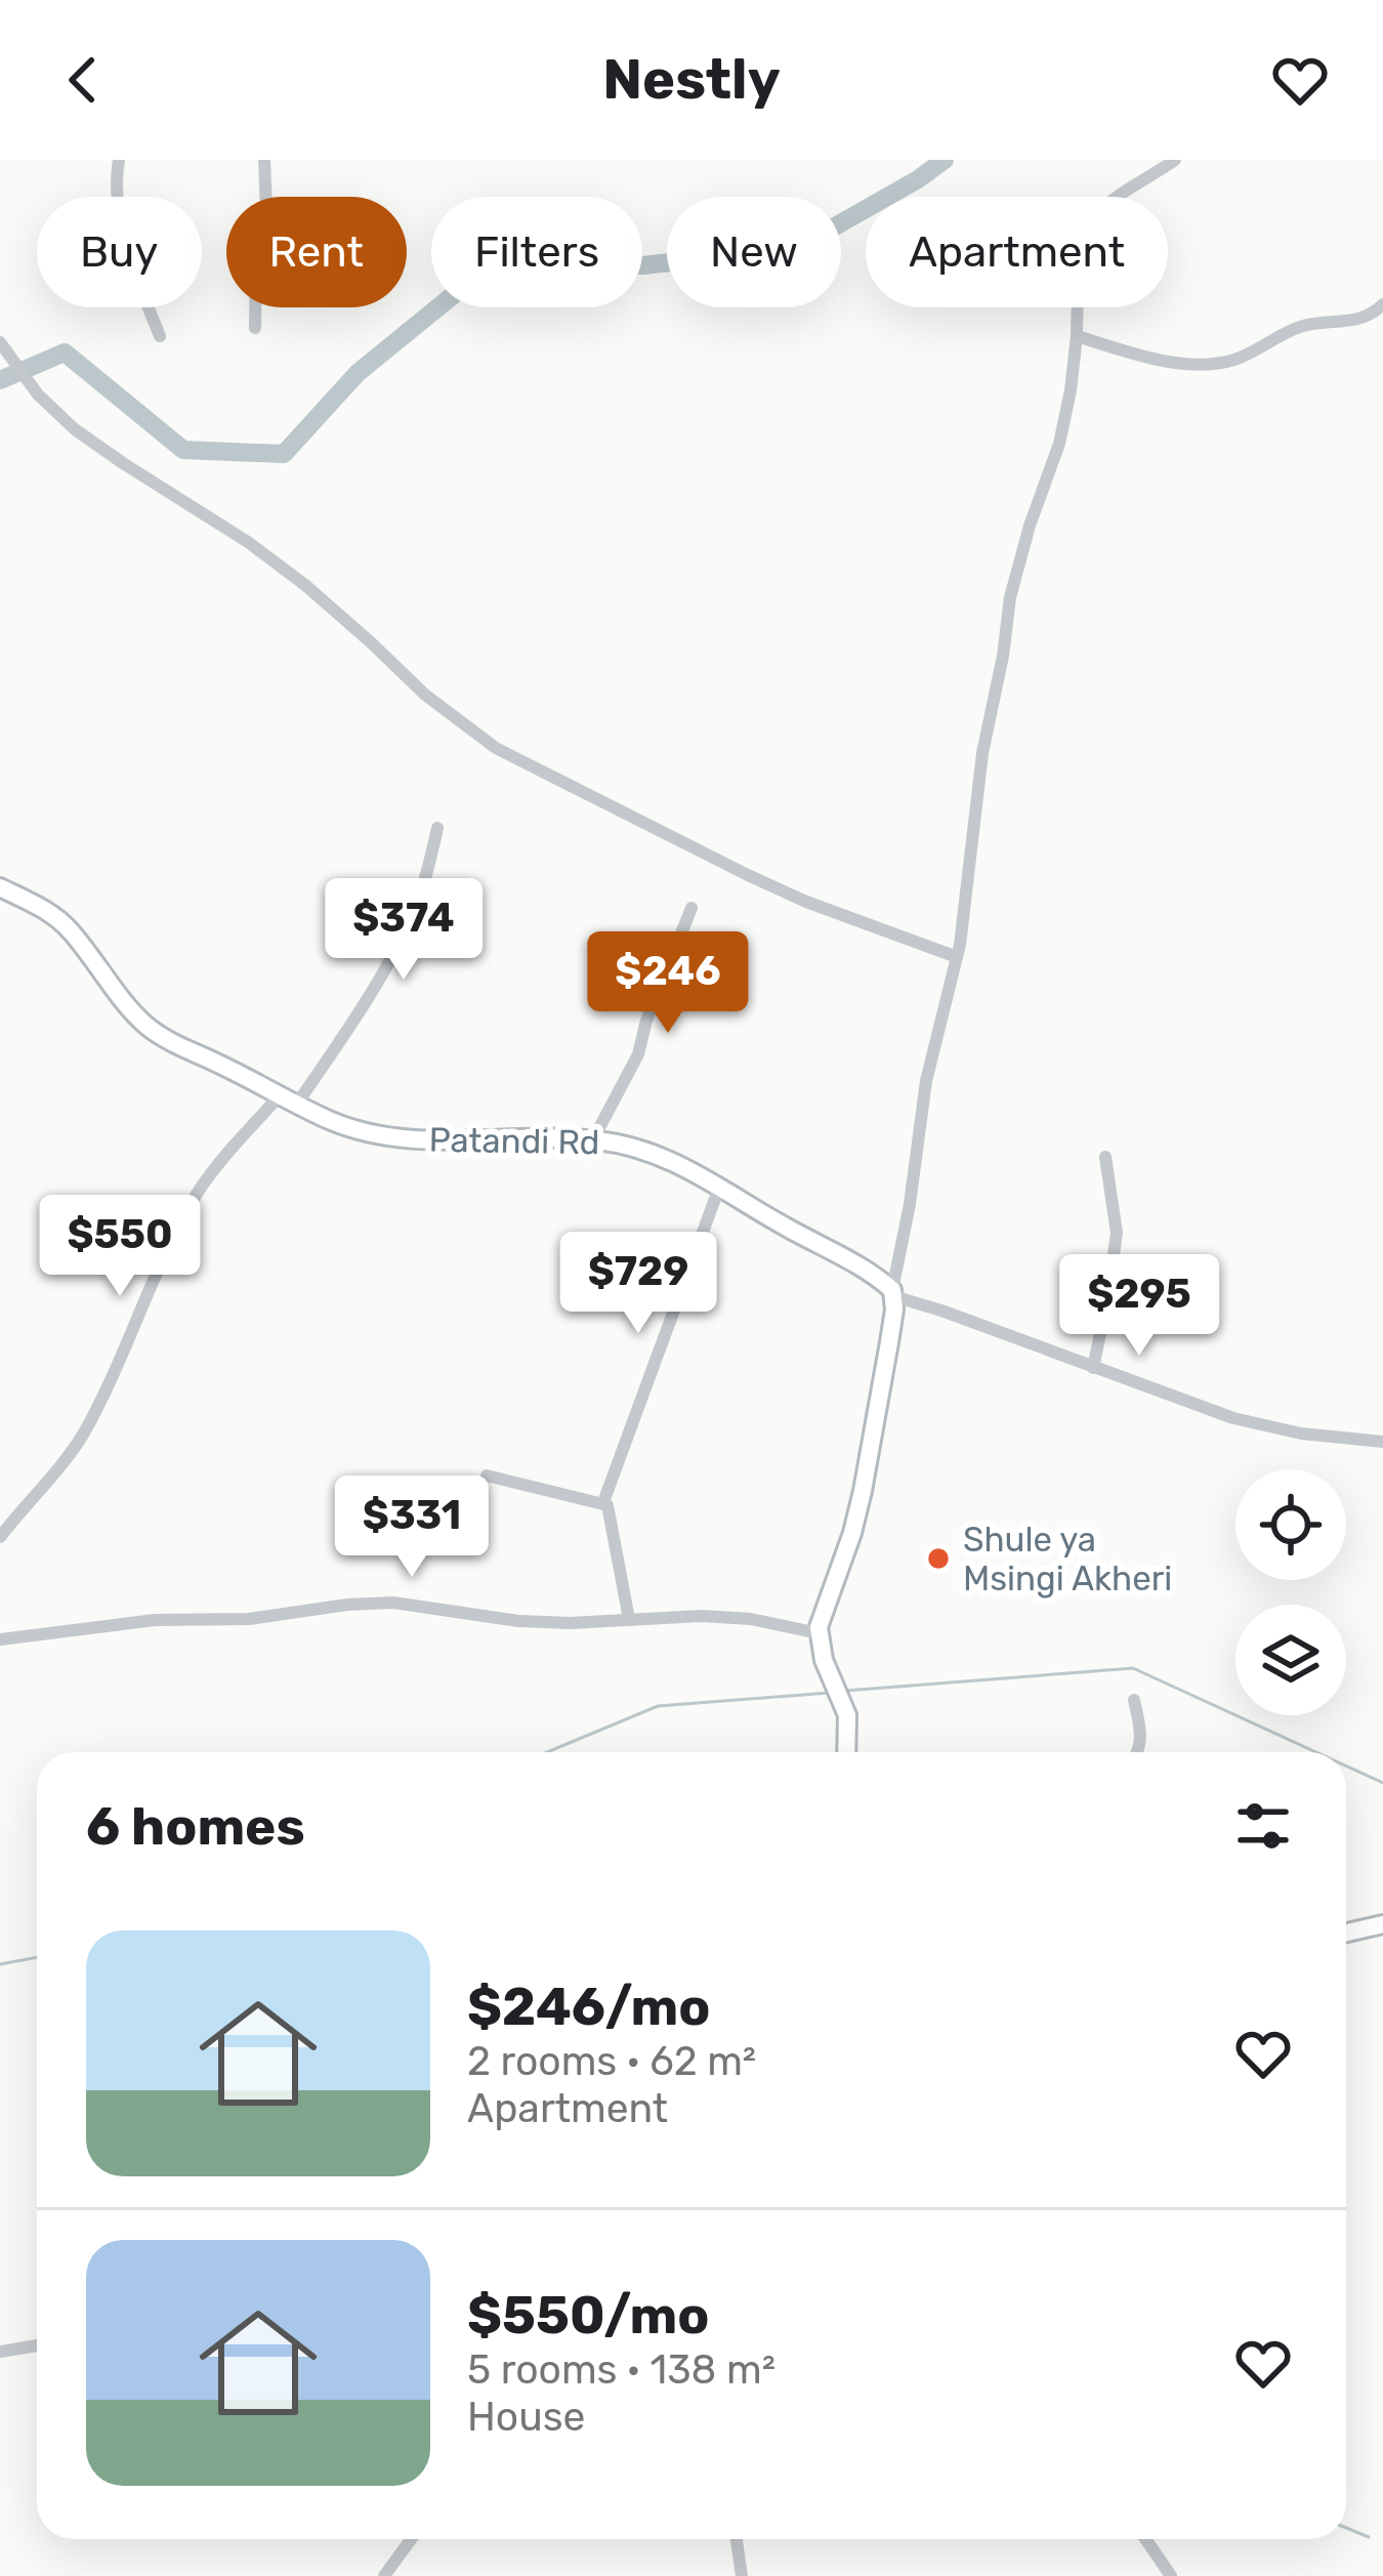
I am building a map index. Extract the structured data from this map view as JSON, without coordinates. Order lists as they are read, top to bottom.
{
  "streets": {
    "street": ["Patandi Rd"]
  },
  "places": ["Shule ya Msingi Akheri"],
  "page": {
    "header": "Nestly",
    "chip": [
      "Buy",
      "Rent",
      "Filters",
      "New",
      "Apartment"
    ],
    "price": [
      "$374",
      "$246",
      "$550",
      "$729",
      "$295",
      "$331"
    ],
    "heading": "6 homes",
    "list": [
      {
        "name": "$246/mo",
        "note": "2 rooms · 62 m² · Apartment"
      },
      {
        "name": "$550/mo",
        "note": "5 rooms · 138 m² · House"
      }
    ]
  }
}
